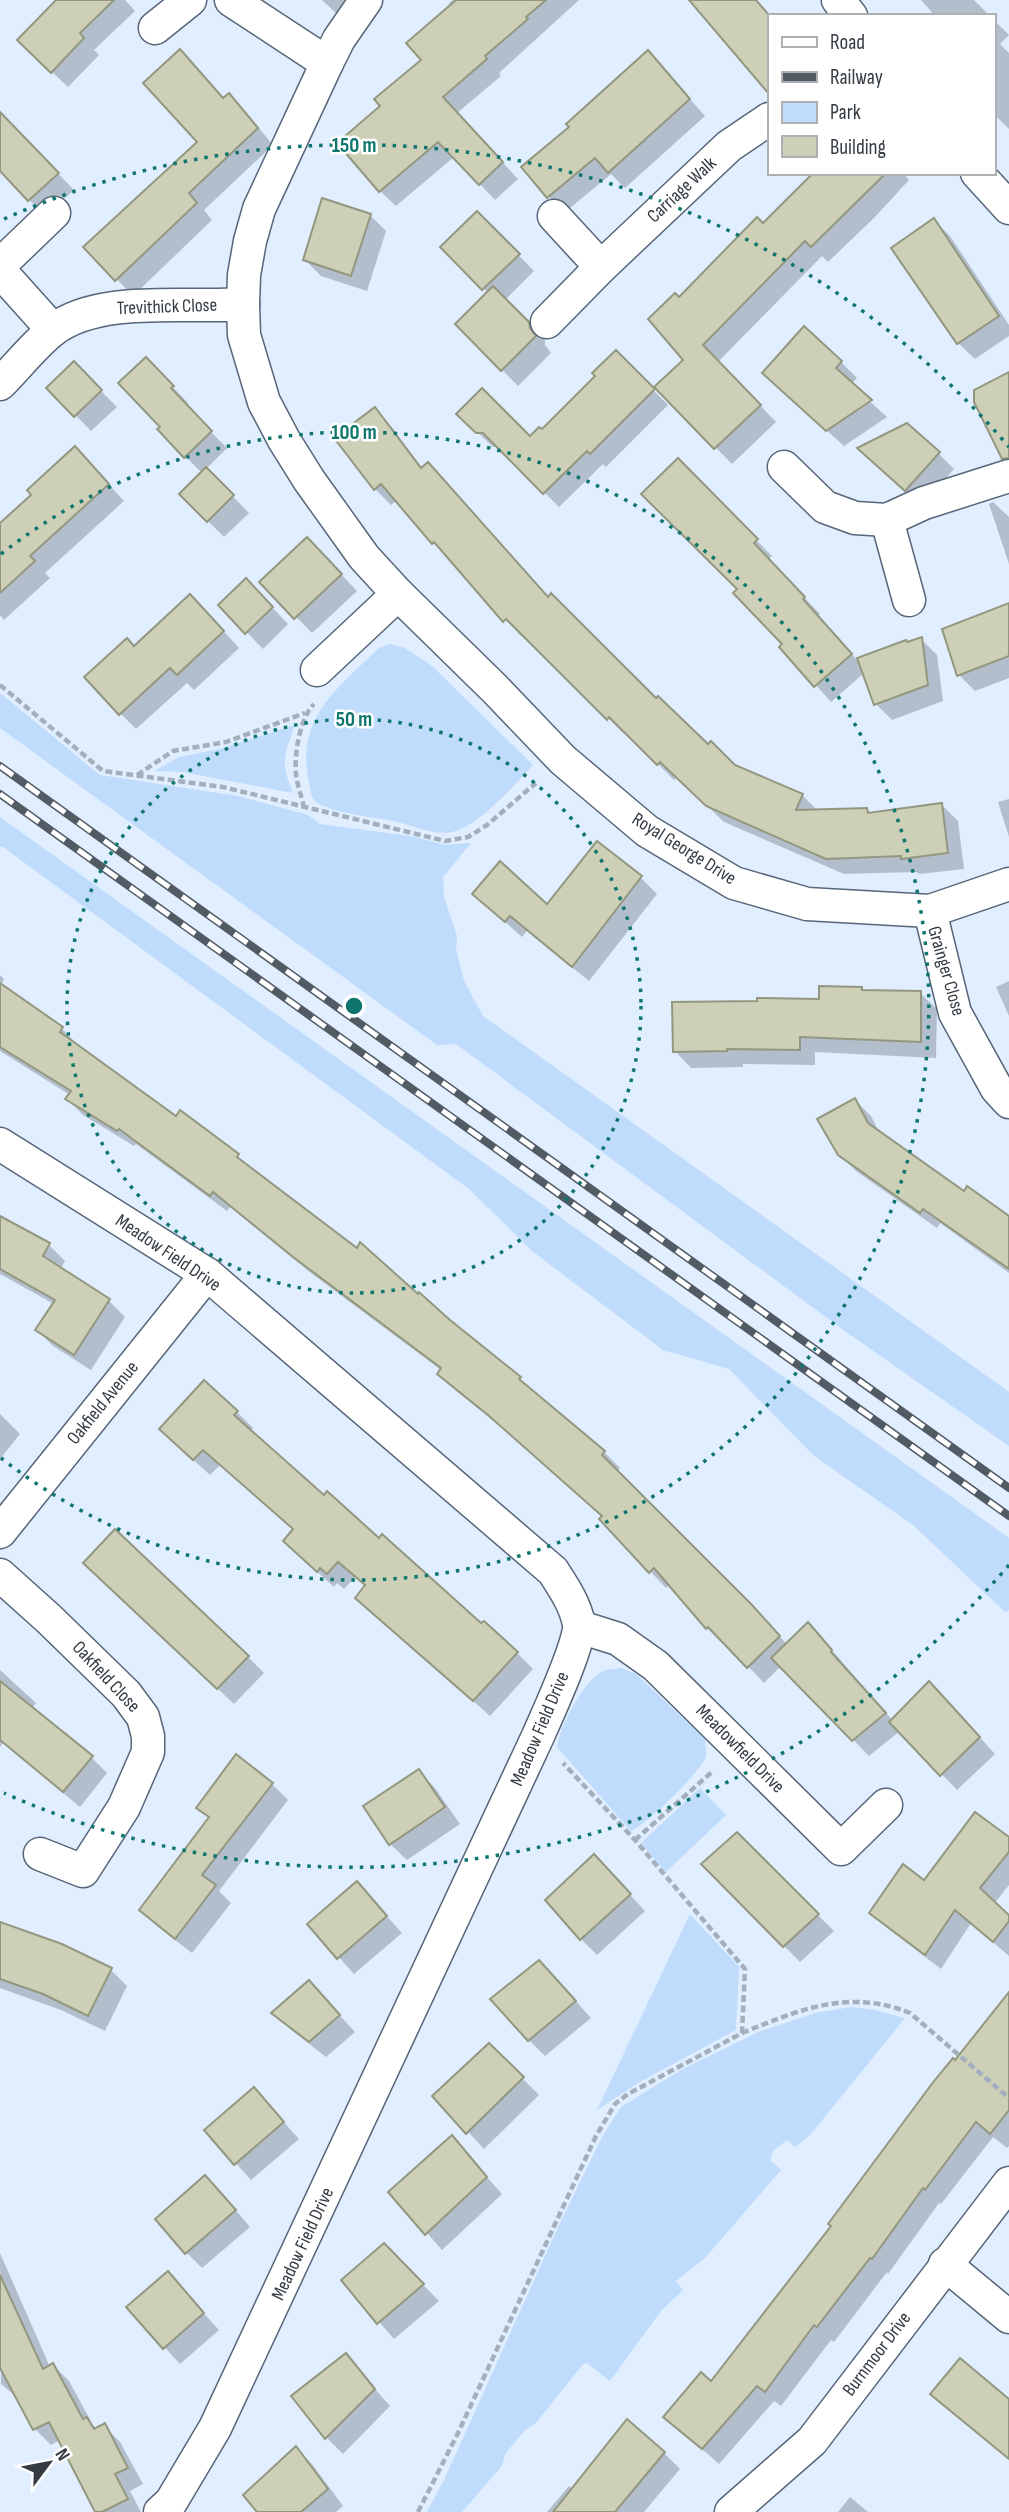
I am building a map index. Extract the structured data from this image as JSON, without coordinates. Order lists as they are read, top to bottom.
{
  "streets": {
    "street": [
      "Carriage Walk",
      "Trevithick Close",
      "Royal George Drive",
      "Grainger Close",
      "Meadow Field Drive",
      "Oakfield Avenue",
      "Oakfield Close",
      "Meadowfield Drive",
      "Burnmoor Drive"
    ]
  },
  "crossings": [
    ["Trevithick Close", "Royal George Drive"],
    ["Royal George Drive", "Grainger Close"],
    ["Meadow Field Drive", "Oakfield Avenue"],
    ["Meadow Field Drive", "Meadowfield Drive"]
  ],
  "legend": [
    "Road",
    "Railway",
    "Park",
    "Building"
  ],
  "north": "top right",
  "rings": ["150 m", "100 m", "50 m"]
}
